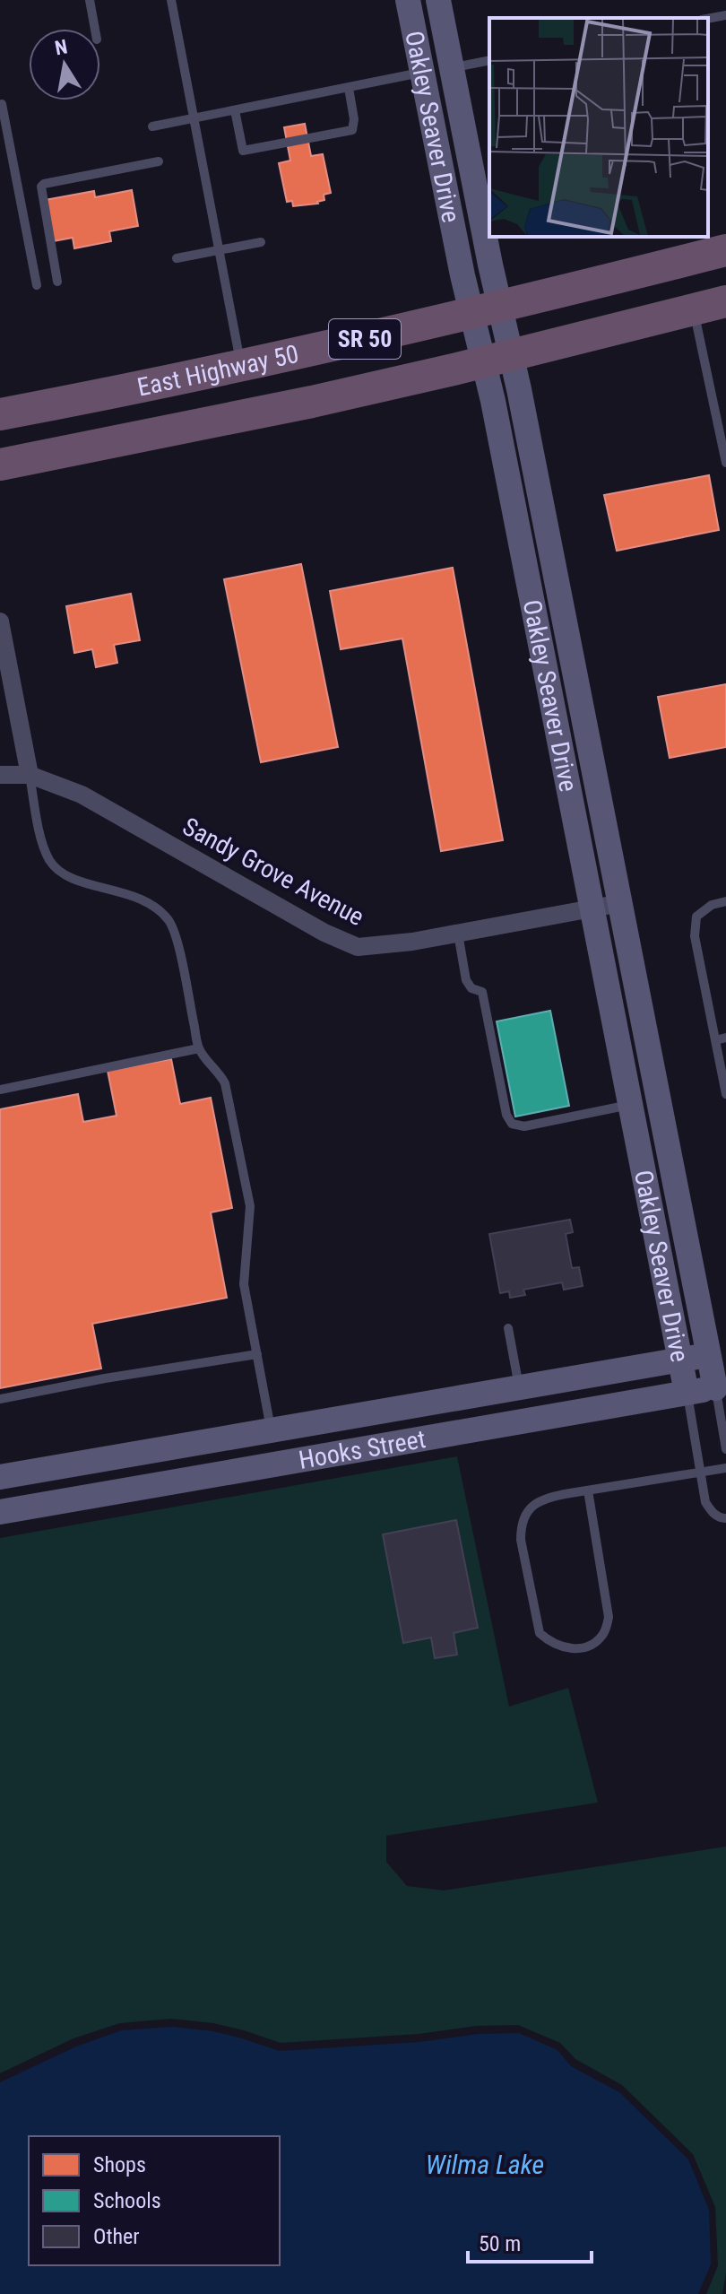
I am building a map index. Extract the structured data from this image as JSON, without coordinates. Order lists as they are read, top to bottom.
{
  "streets": {
    "highway": ["SR 50", "East Highway 50"],
    "street": ["Oakley Seaver Drive", "Sandy Grove Avenue", "Hooks Street"]
  },
  "crossings": [
    ["Oakley Seaver Drive", "East Highway 50"],
    ["Oakley Seaver Drive", "Sandy Grove Avenue"],
    ["Oakley Seaver Drive", "Hooks Street"]
  ],
  "water": ["Wilma Lake"],
  "legend": ["Shops", "Schools", "Other"],
  "scale_bar": "50 m",
  "north": "top"
}
